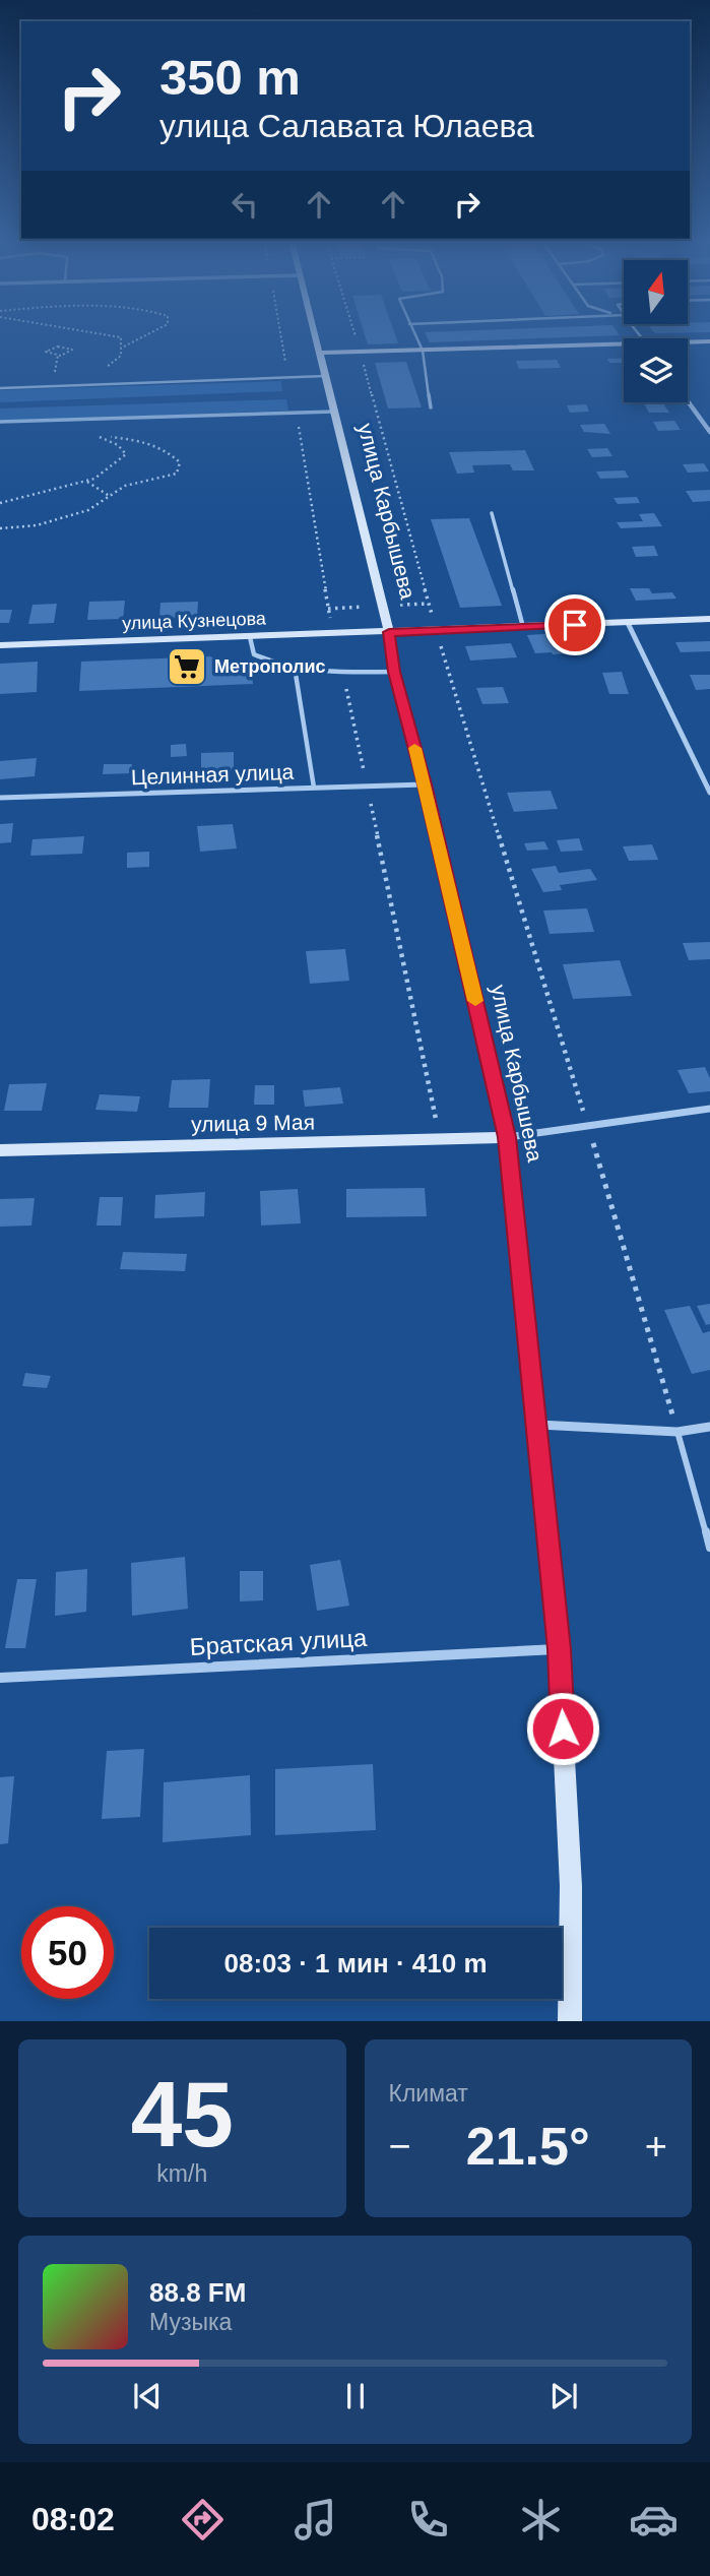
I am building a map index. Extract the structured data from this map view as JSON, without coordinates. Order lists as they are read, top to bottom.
{
  "streets": {
    "main road": ["улица Карбышева", "улица Кузнецова", "улица 9 Мая"],
    "street": ["Целинная улица", "Братская улица"]
  },
  "crossings": [
    ["улица Карбышева", "улица Кузнецова"],
    ["улица Карбышева", "Целинная улица"],
    ["улица Карбышева", "улица 9 Мая"],
    ["улица Карбышева", "Братская улица"]
  ],
  "places": {
    "supermarket": ["Метрополис"]
  },
  "north": "top",
  "page": {
    "turn": ["350 m", "улица Салавата Юлаева"],
    "limit": "50",
    "trip": "08:03 · 1 мин · 410 m",
    "tile": [
      ["45", "km/h"],
      "Климат"
    ],
    "heat": ["−", "21.5°", "+"],
    "song": ["88.8 FM", "Музыка"],
    "tabs": "08:02"
  }
}
